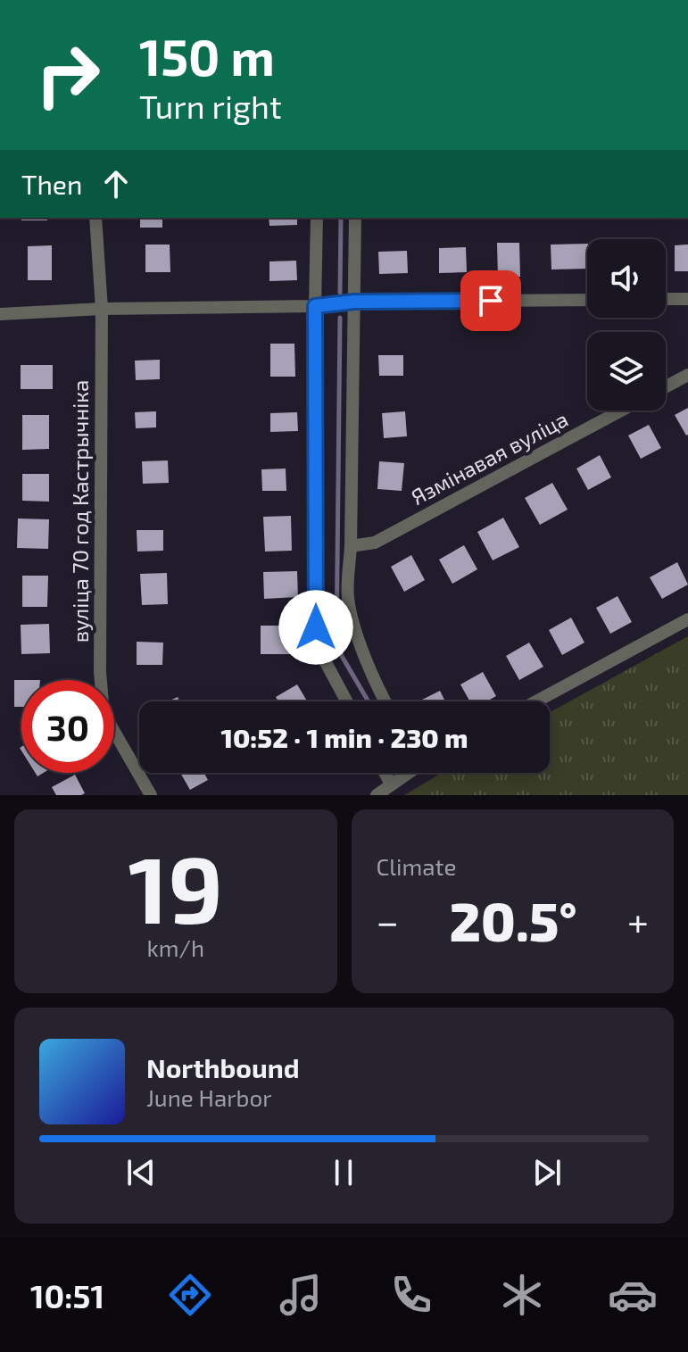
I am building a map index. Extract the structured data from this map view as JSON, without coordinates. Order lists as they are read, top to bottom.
{
  "streets": {
    "street": ["Язмінавая вуліца", "вуліца 70 год Кастрычніка"]
  },
  "page": {
    "turn": ["150 m", "Turn right"],
    "then": "Then",
    "limit": "30",
    "trip": "10:52 · 1 min · 230 m",
    "tile": [
      ["19", "km/h"],
      "Climate"
    ],
    "heat": ["−", "20.5°", "+"],
    "song": ["Northbound", "June Harbor"],
    "tabs": "10:51"
  }
}
